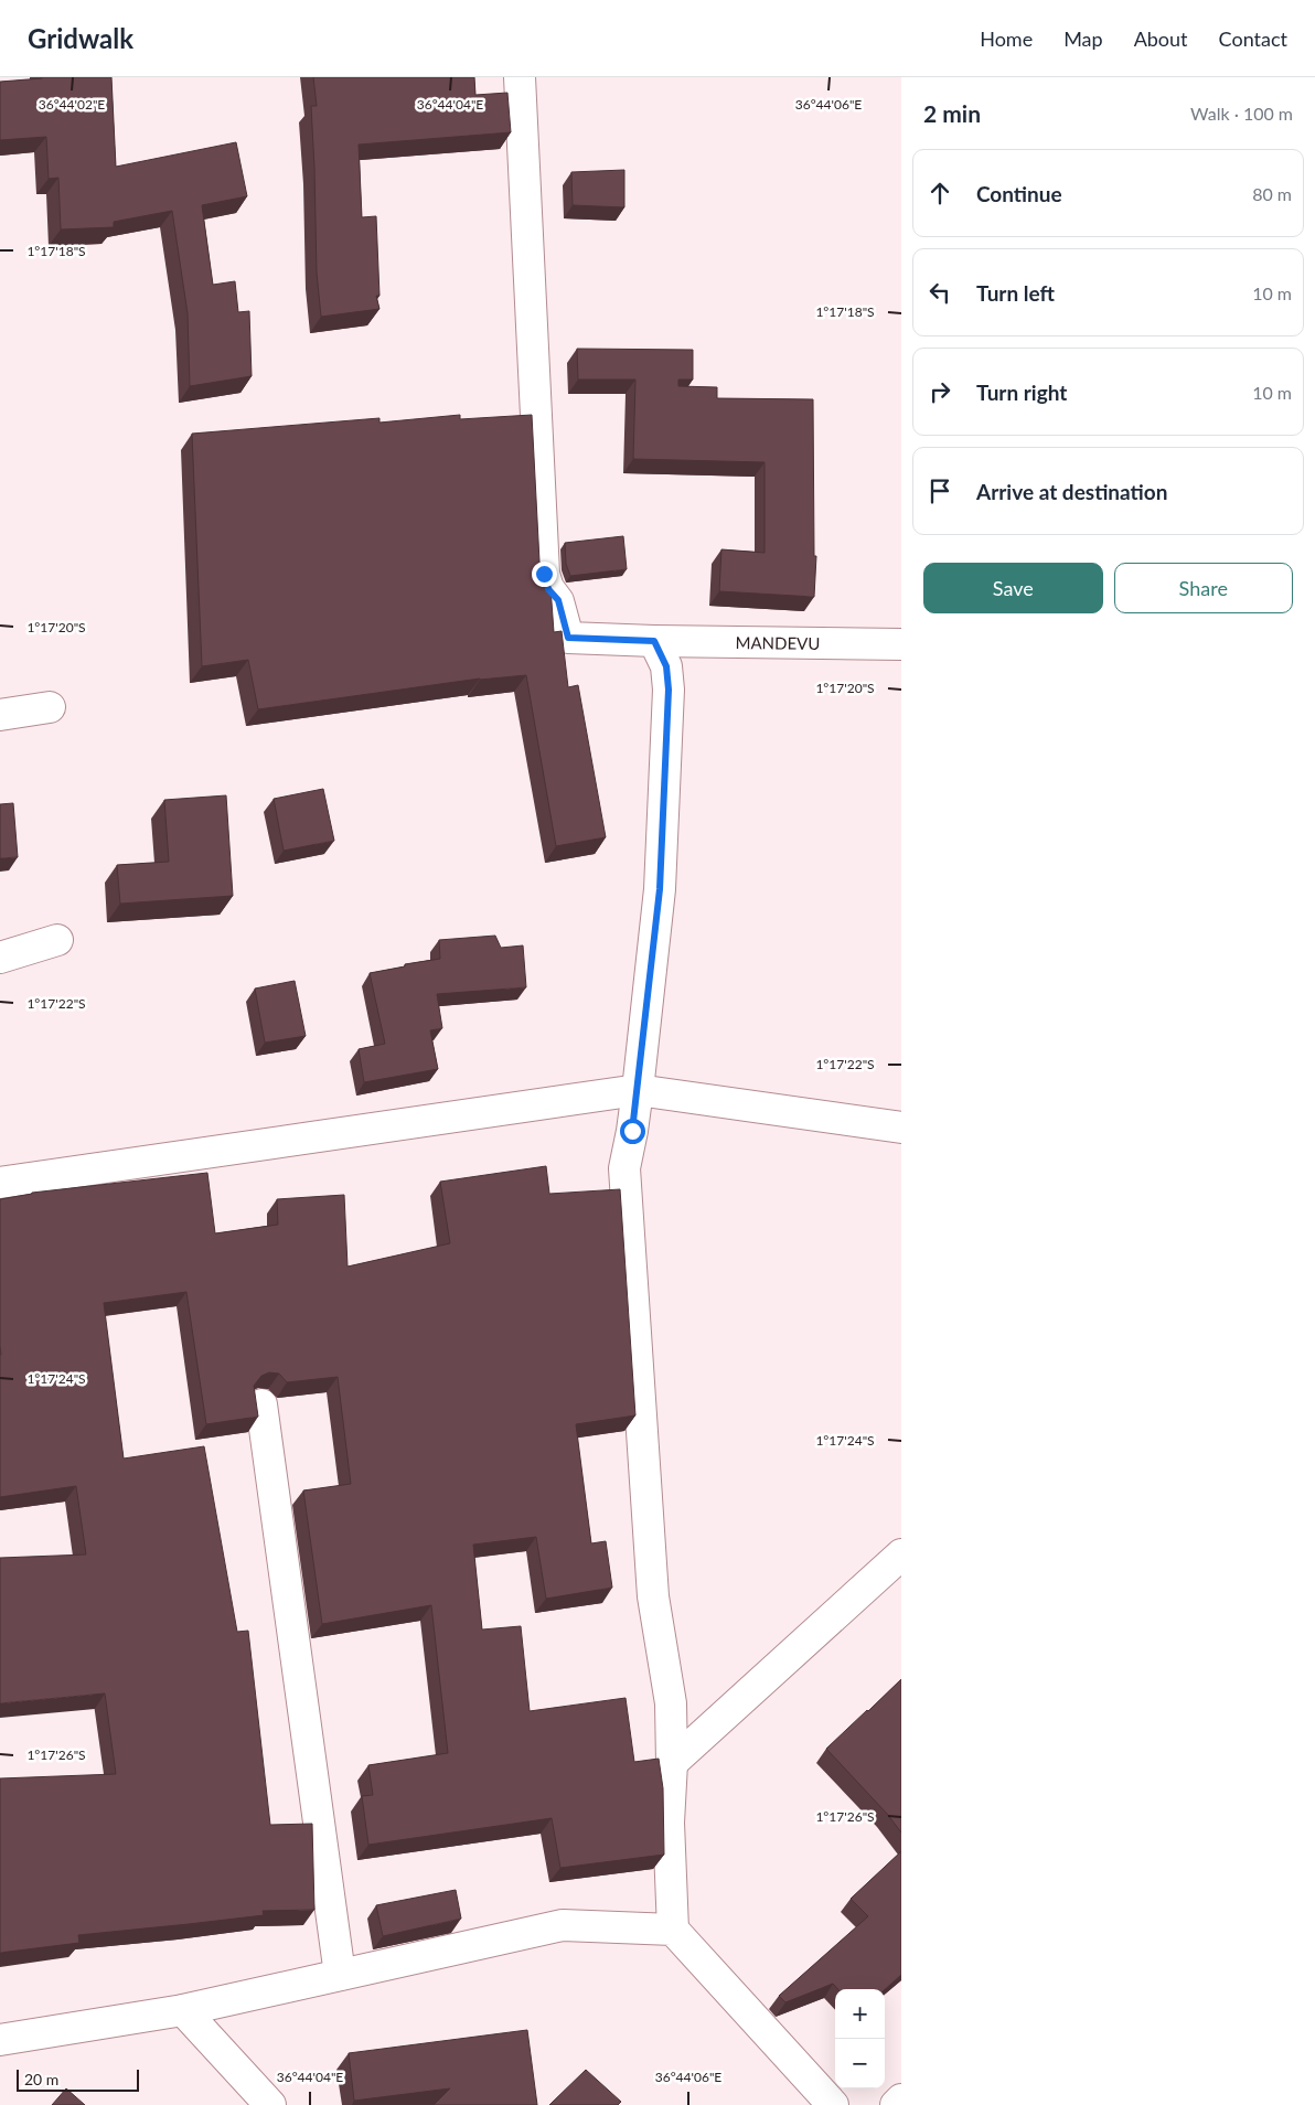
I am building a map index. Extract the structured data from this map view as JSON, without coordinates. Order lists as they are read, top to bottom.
{
  "streets": {
    "street": ["MANDEVU"]
  },
  "scale_bar": "20 m",
  "page": {
    "header": "Gridwalk",
    "nav": [
      "Home",
      "Map",
      "About",
      "Contact"
    ],
    "heading": ["2 min", "Walk · 100 m"],
    "list": [
      ["Continue", "80 m"],
      ["Turn left", "10 m"],
      ["Turn right", "10 m"],
      "Arrive at destination"
    ],
    "buttons": ["Save", "Share"],
    "map_buttons": ["+", "−"],
    "scale": "20 m"
  },
  "coordinates": [
    "36°44'02\"E",
    "36°44'04\"E",
    "36°44'06\"E",
    "1°17'18\"S",
    "1°17'20\"S",
    "1°17'22\"S",
    "1°17'24\"S",
    "1°17'26\"S"
  ]
}
